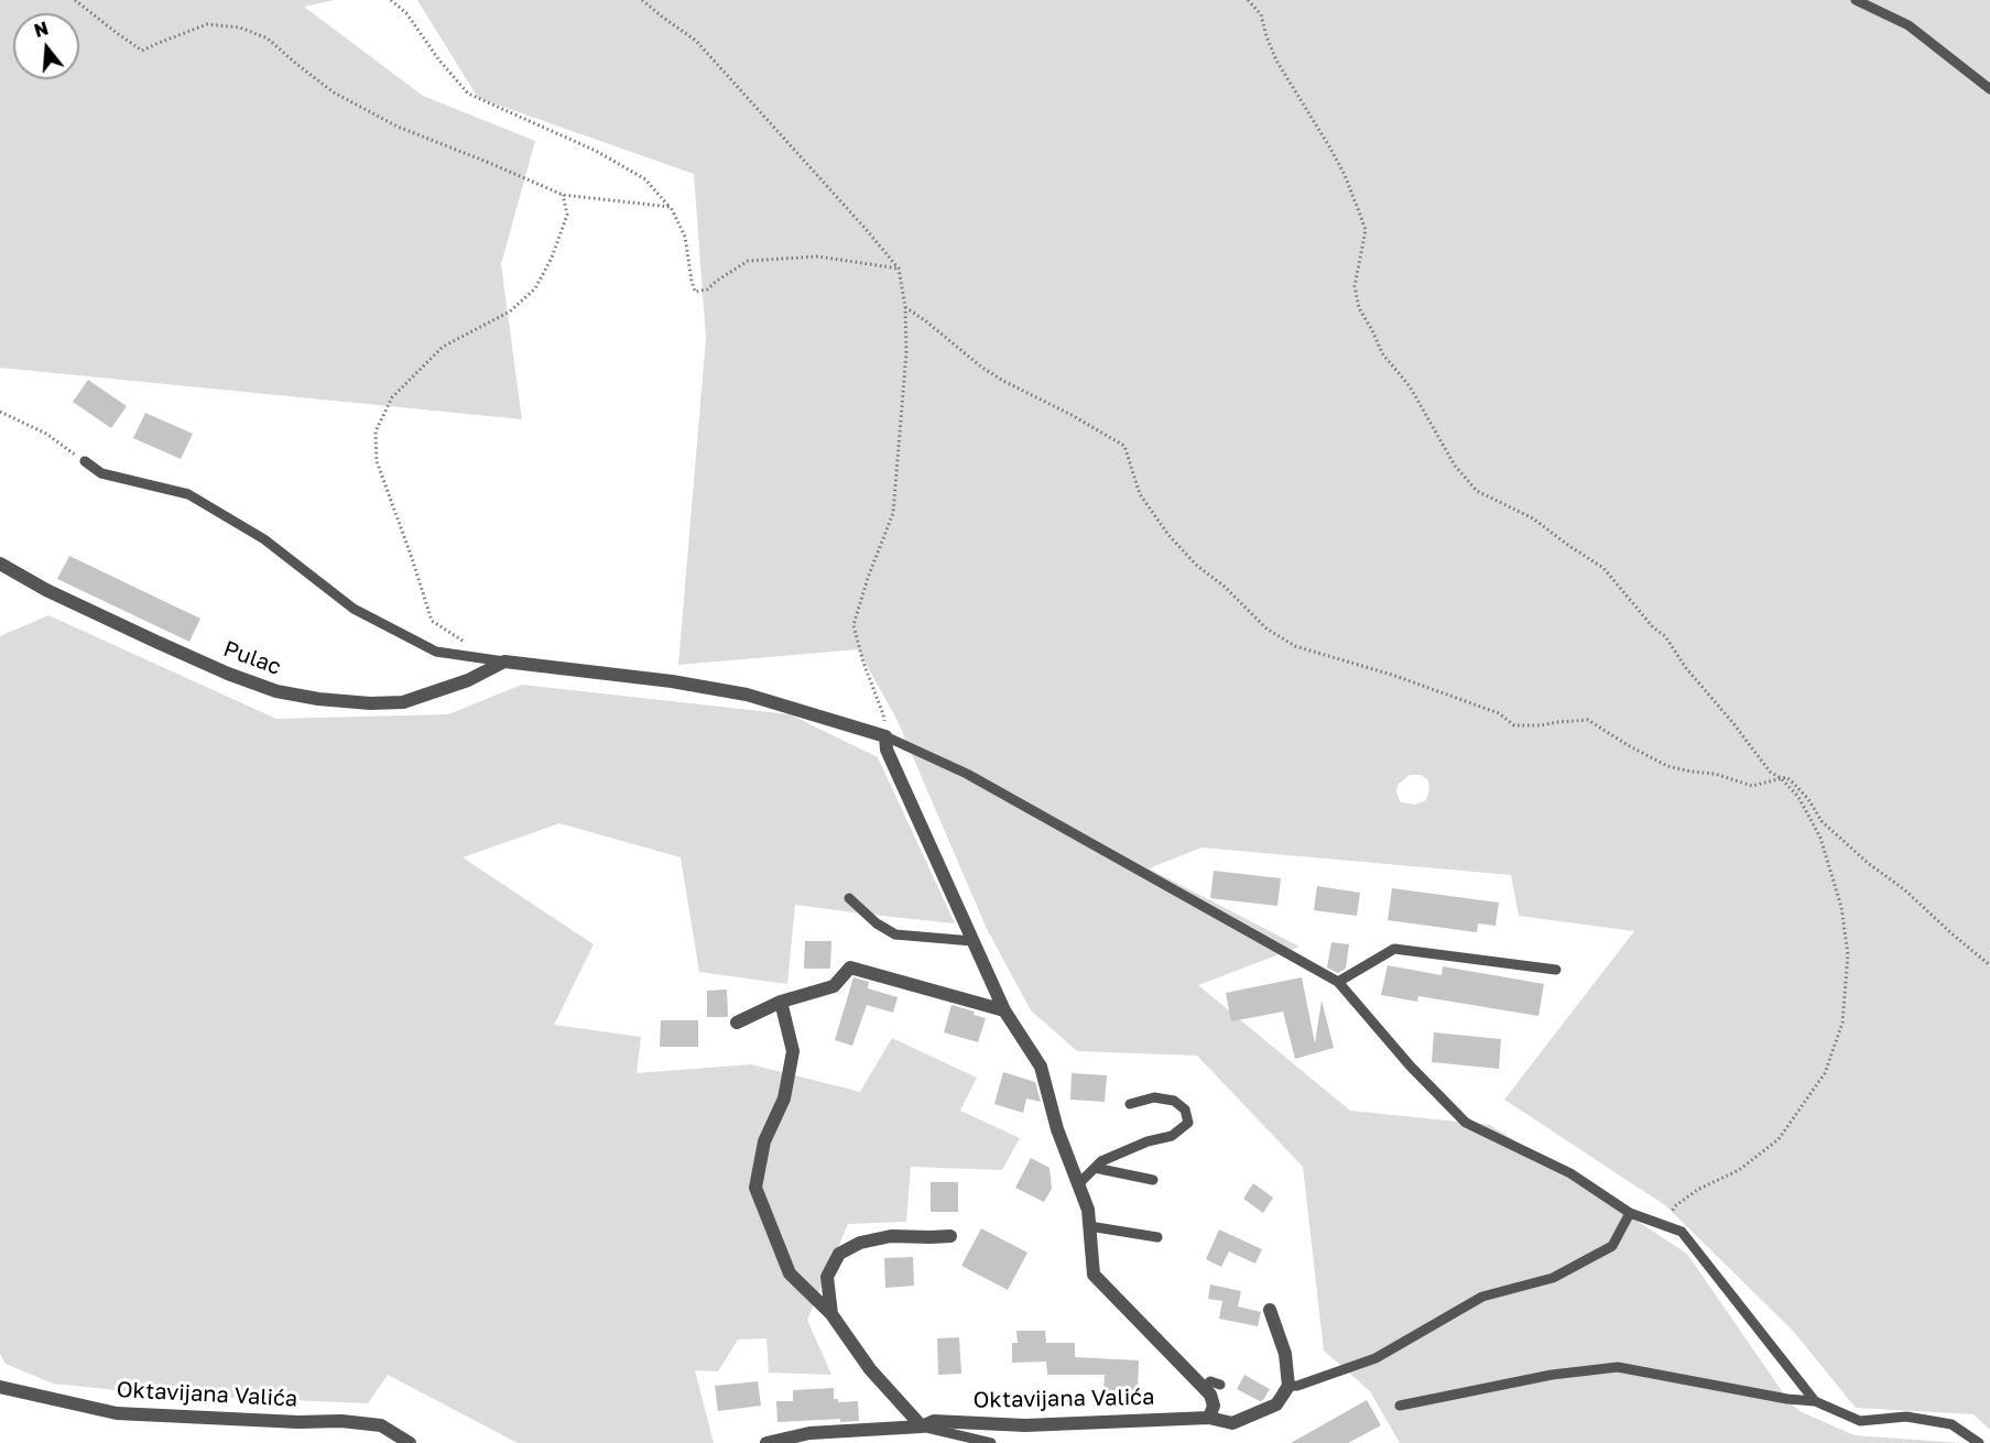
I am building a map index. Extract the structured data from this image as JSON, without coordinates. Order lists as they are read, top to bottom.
{
  "streets": {
    "street": ["Pulac", "Oktavijana Valića"]
  },
  "north": "top"
}
